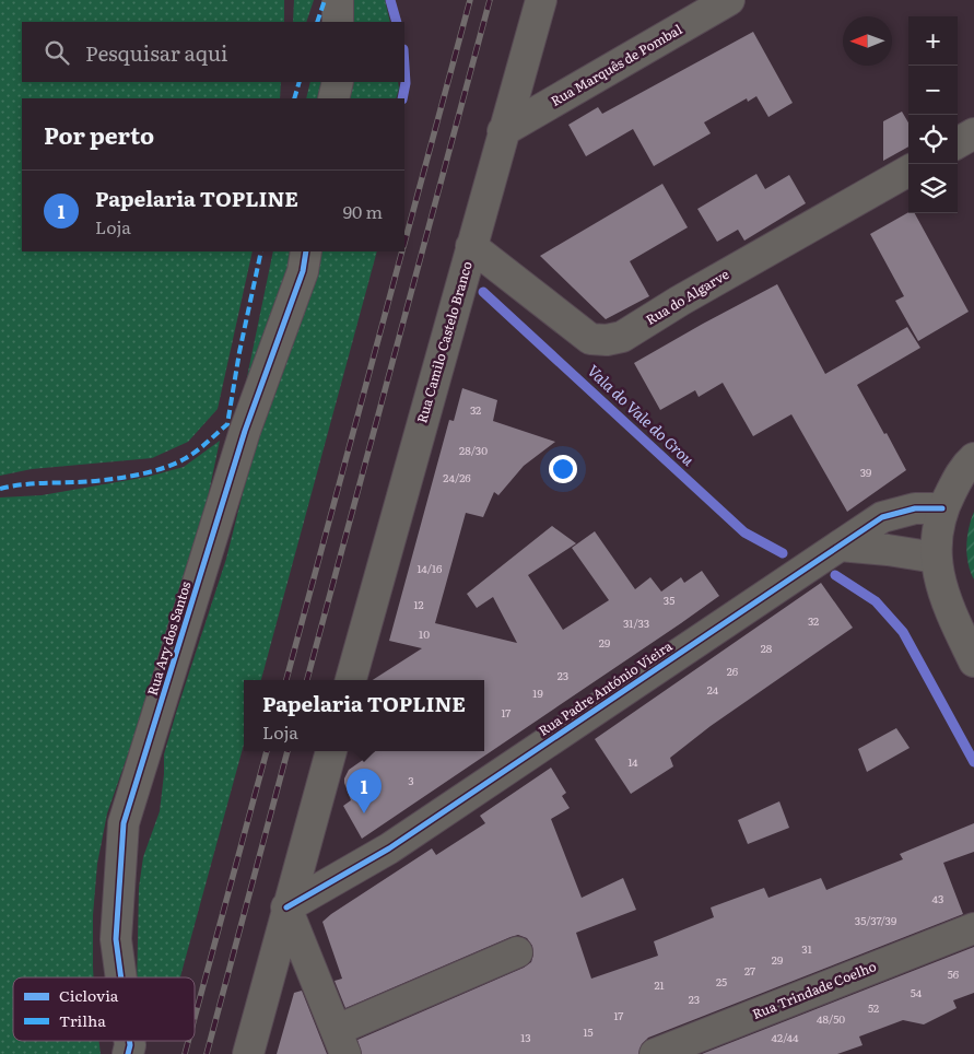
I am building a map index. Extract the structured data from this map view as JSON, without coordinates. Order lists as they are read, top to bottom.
{
  "streets": {
    "street": [
      "Rua Marquês de Pombal",
      "Rua do Algarve",
      "Rua Camilo Castelo Branco",
      "Rua Ary dos Santos",
      "Rua Padre António Vieira",
      "Rua Trindade Coelho"
    ]
  },
  "crossings": [
    ["Rua Marquês de Pombal", "Rua Camilo Castelo Branco"],
    ["Rua do Algarve", "Rua Camilo Castelo Branco"]
  ],
  "water": ["Vala do Vale do Grou"],
  "house_numbers": [
    "32",
    "28/30",
    "39",
    "24/26",
    "14/16",
    "35",
    "12",
    "32",
    "31/33",
    "10",
    "29",
    "28",
    "26",
    "23",
    "24",
    "19",
    "17",
    "14",
    "3",
    "43",
    "35/37/39",
    "31",
    "29",
    "27",
    "56",
    "25",
    "21",
    "54",
    "23",
    "52",
    "17",
    "48/50",
    "15",
    "13",
    "42/44"
  ],
  "legend": ["Ciclovia", "Trilha"],
  "north": "left",
  "page": {
    "map_buttons": ["+", "−"],
    "search": "Pesquisar aqui",
    "heading": "Por perto",
    "list": [
      {
        "mark": "1",
        "name": "Papelaria TOPLINE",
        "note": "Loja",
        "value": "90 m"
      }
    ],
    "popup": ["Papelaria TOPLINE", "Loja"],
    "pins": "1"
  }
}
